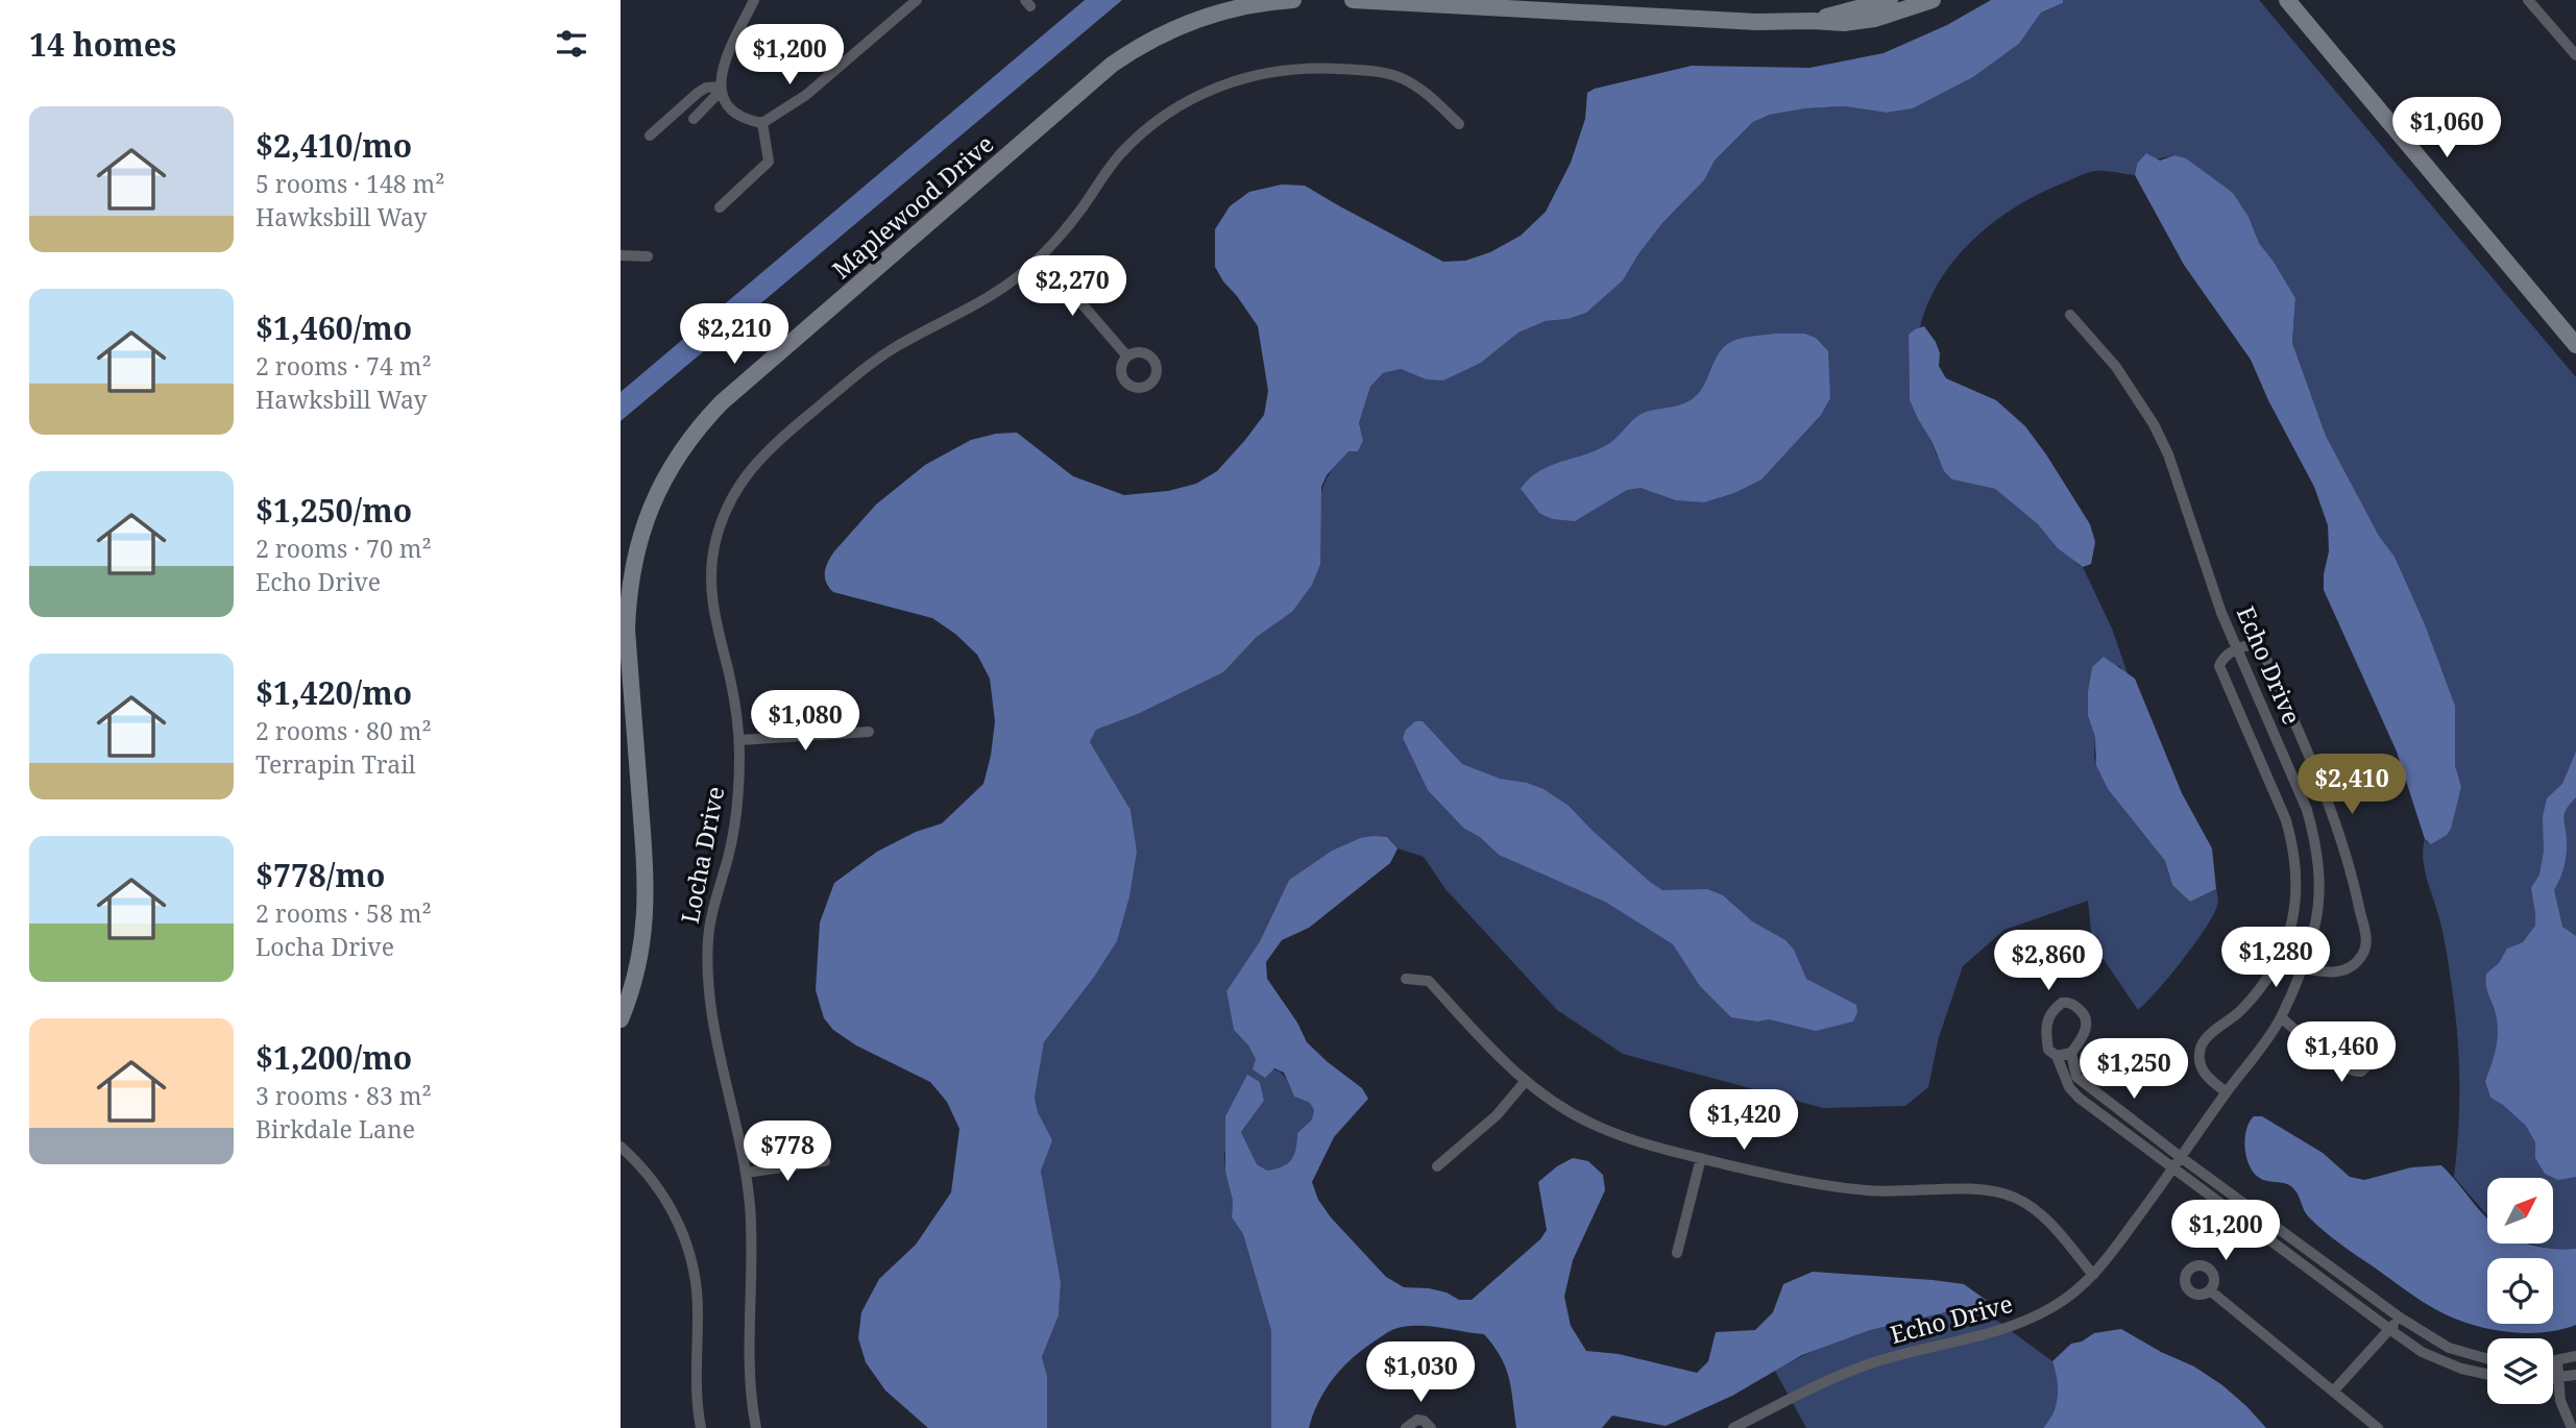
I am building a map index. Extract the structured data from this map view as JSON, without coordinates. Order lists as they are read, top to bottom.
{
  "streets": {
    "street": ["Maplewood Drive", "Echo Drive", "Locha Drive"]
  },
  "north": "top right",
  "page": {
    "heading": "14 homes",
    "price": [
      "$1,200",
      "$1,060",
      "$2,270",
      "$2,210",
      "$1,080",
      "$2,410",
      "$1,280",
      "$2,860",
      "$1,460",
      "$1,250",
      "$1,420",
      "$778",
      "$1,200",
      "$1,030"
    ],
    "list": [
      {
        "name": "$2,410/mo",
        "note": "5 rooms · 148 m² · Hawksbill Way"
      },
      {
        "name": "$1,460/mo",
        "note": "2 rooms · 74 m² · Hawksbill Way"
      },
      {
        "name": "$1,250/mo",
        "note": "2 rooms · 70 m² · Echo Drive"
      },
      {
        "name": "$1,420/mo",
        "note": "2 rooms · 80 m² · Terrapin Trail"
      },
      {
        "name": "$778/mo",
        "note": "2 rooms · 58 m² · Locha Drive"
      },
      {
        "name": "$1,200/mo",
        "note": "3 rooms · 83 m² · Birkdale Lane"
      }
    ]
  }
}
